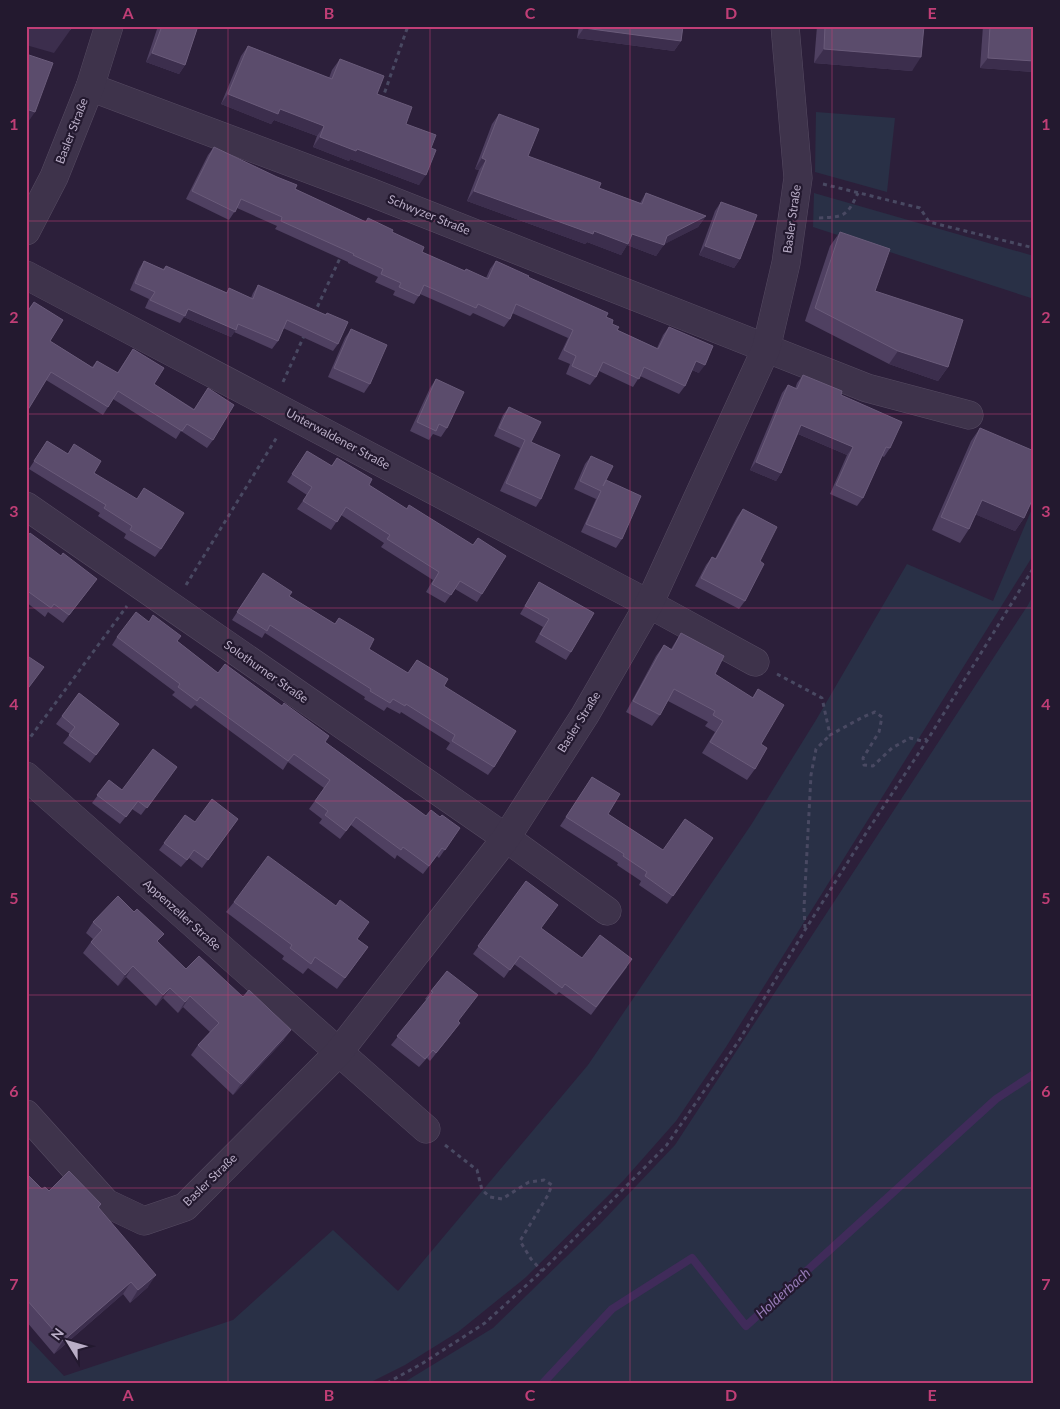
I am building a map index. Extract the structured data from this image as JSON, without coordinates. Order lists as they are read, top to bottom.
{
  "streets": {
    "street": [
      "Basler Straße",
      "Schwyzer Straße",
      "Unterwaldener Straße",
      "Solothurner Straße",
      "Appenzeller Straße"
    ]
  },
  "crossings": [
    ["Basler Straße", "Schwyzer Straße"],
    ["Basler Straße", "Unterwaldener Straße"],
    ["Basler Straße", "Solothurner Straße"],
    ["Basler Straße", "Appenzeller Straße"]
  ],
  "water": ["Holderbach"],
  "north": "top left",
  "grid": {
    "columns": [
      "A",
      "B",
      "C",
      "D",
      "E"
    ],
    "rows": [
      "1",
      "2",
      "3",
      "4",
      "5",
      "6",
      "7"
    ]
  }
}
